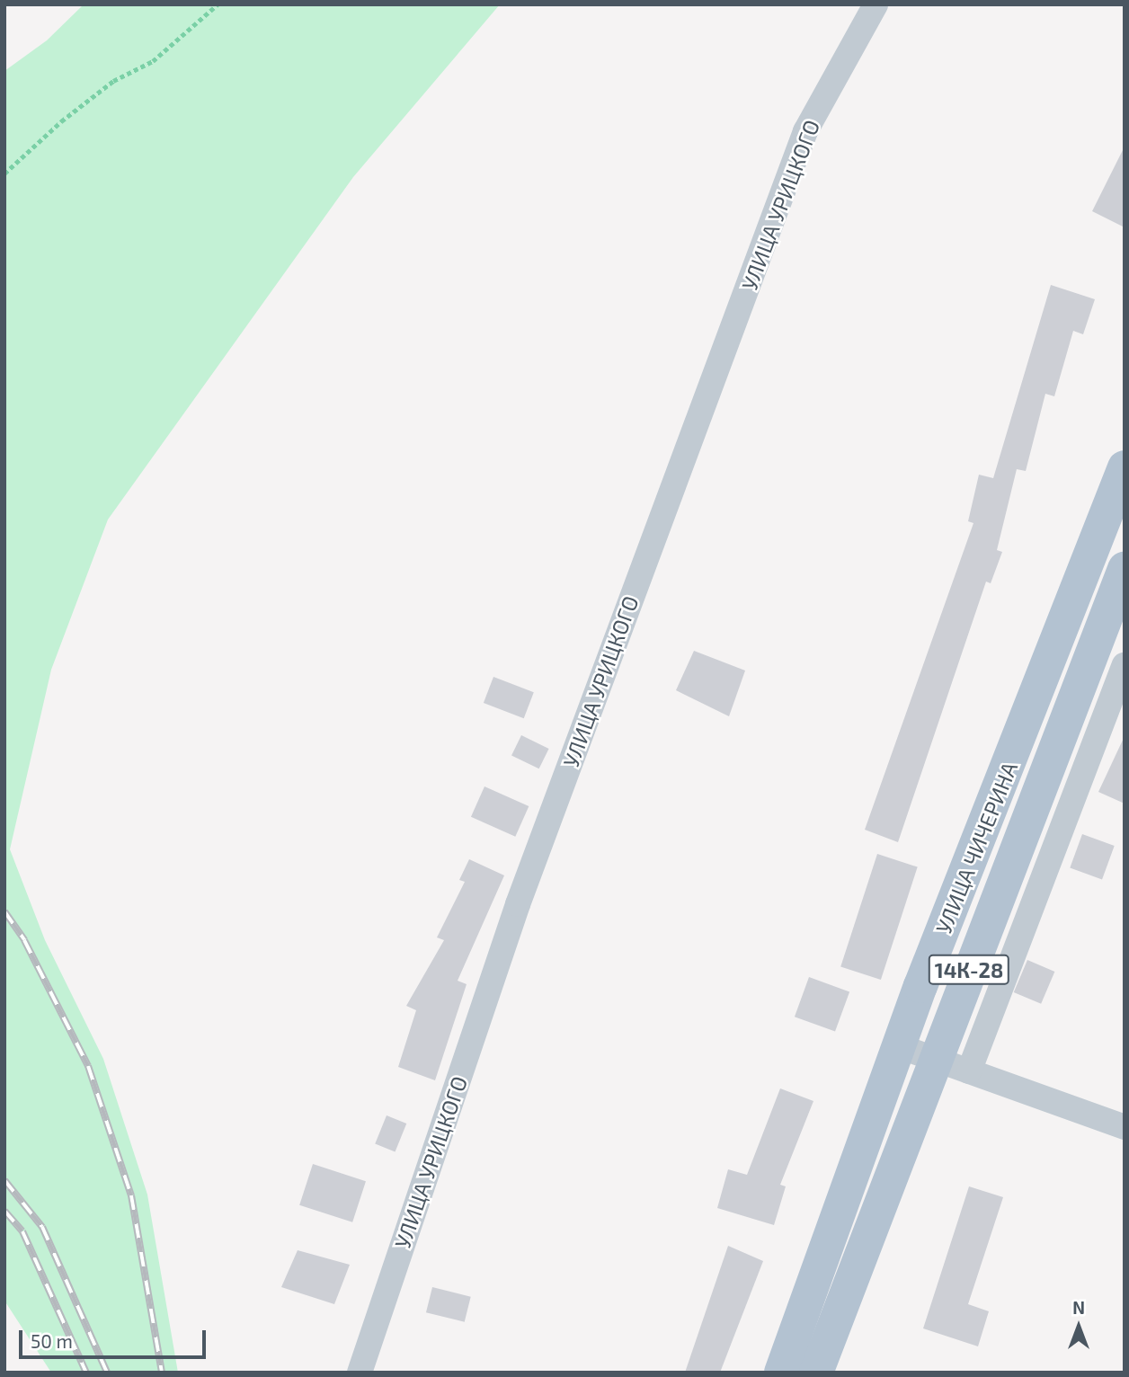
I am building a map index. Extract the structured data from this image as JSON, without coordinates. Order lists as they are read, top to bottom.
{
  "streets": {
    "main road": ["УЛИЦА ЧИЧЕРИНА", "14К-28"],
    "street": ["УЛИЦА УРИЦКОГО"]
  },
  "scale_bar": "50 m",
  "north": "top"
}
